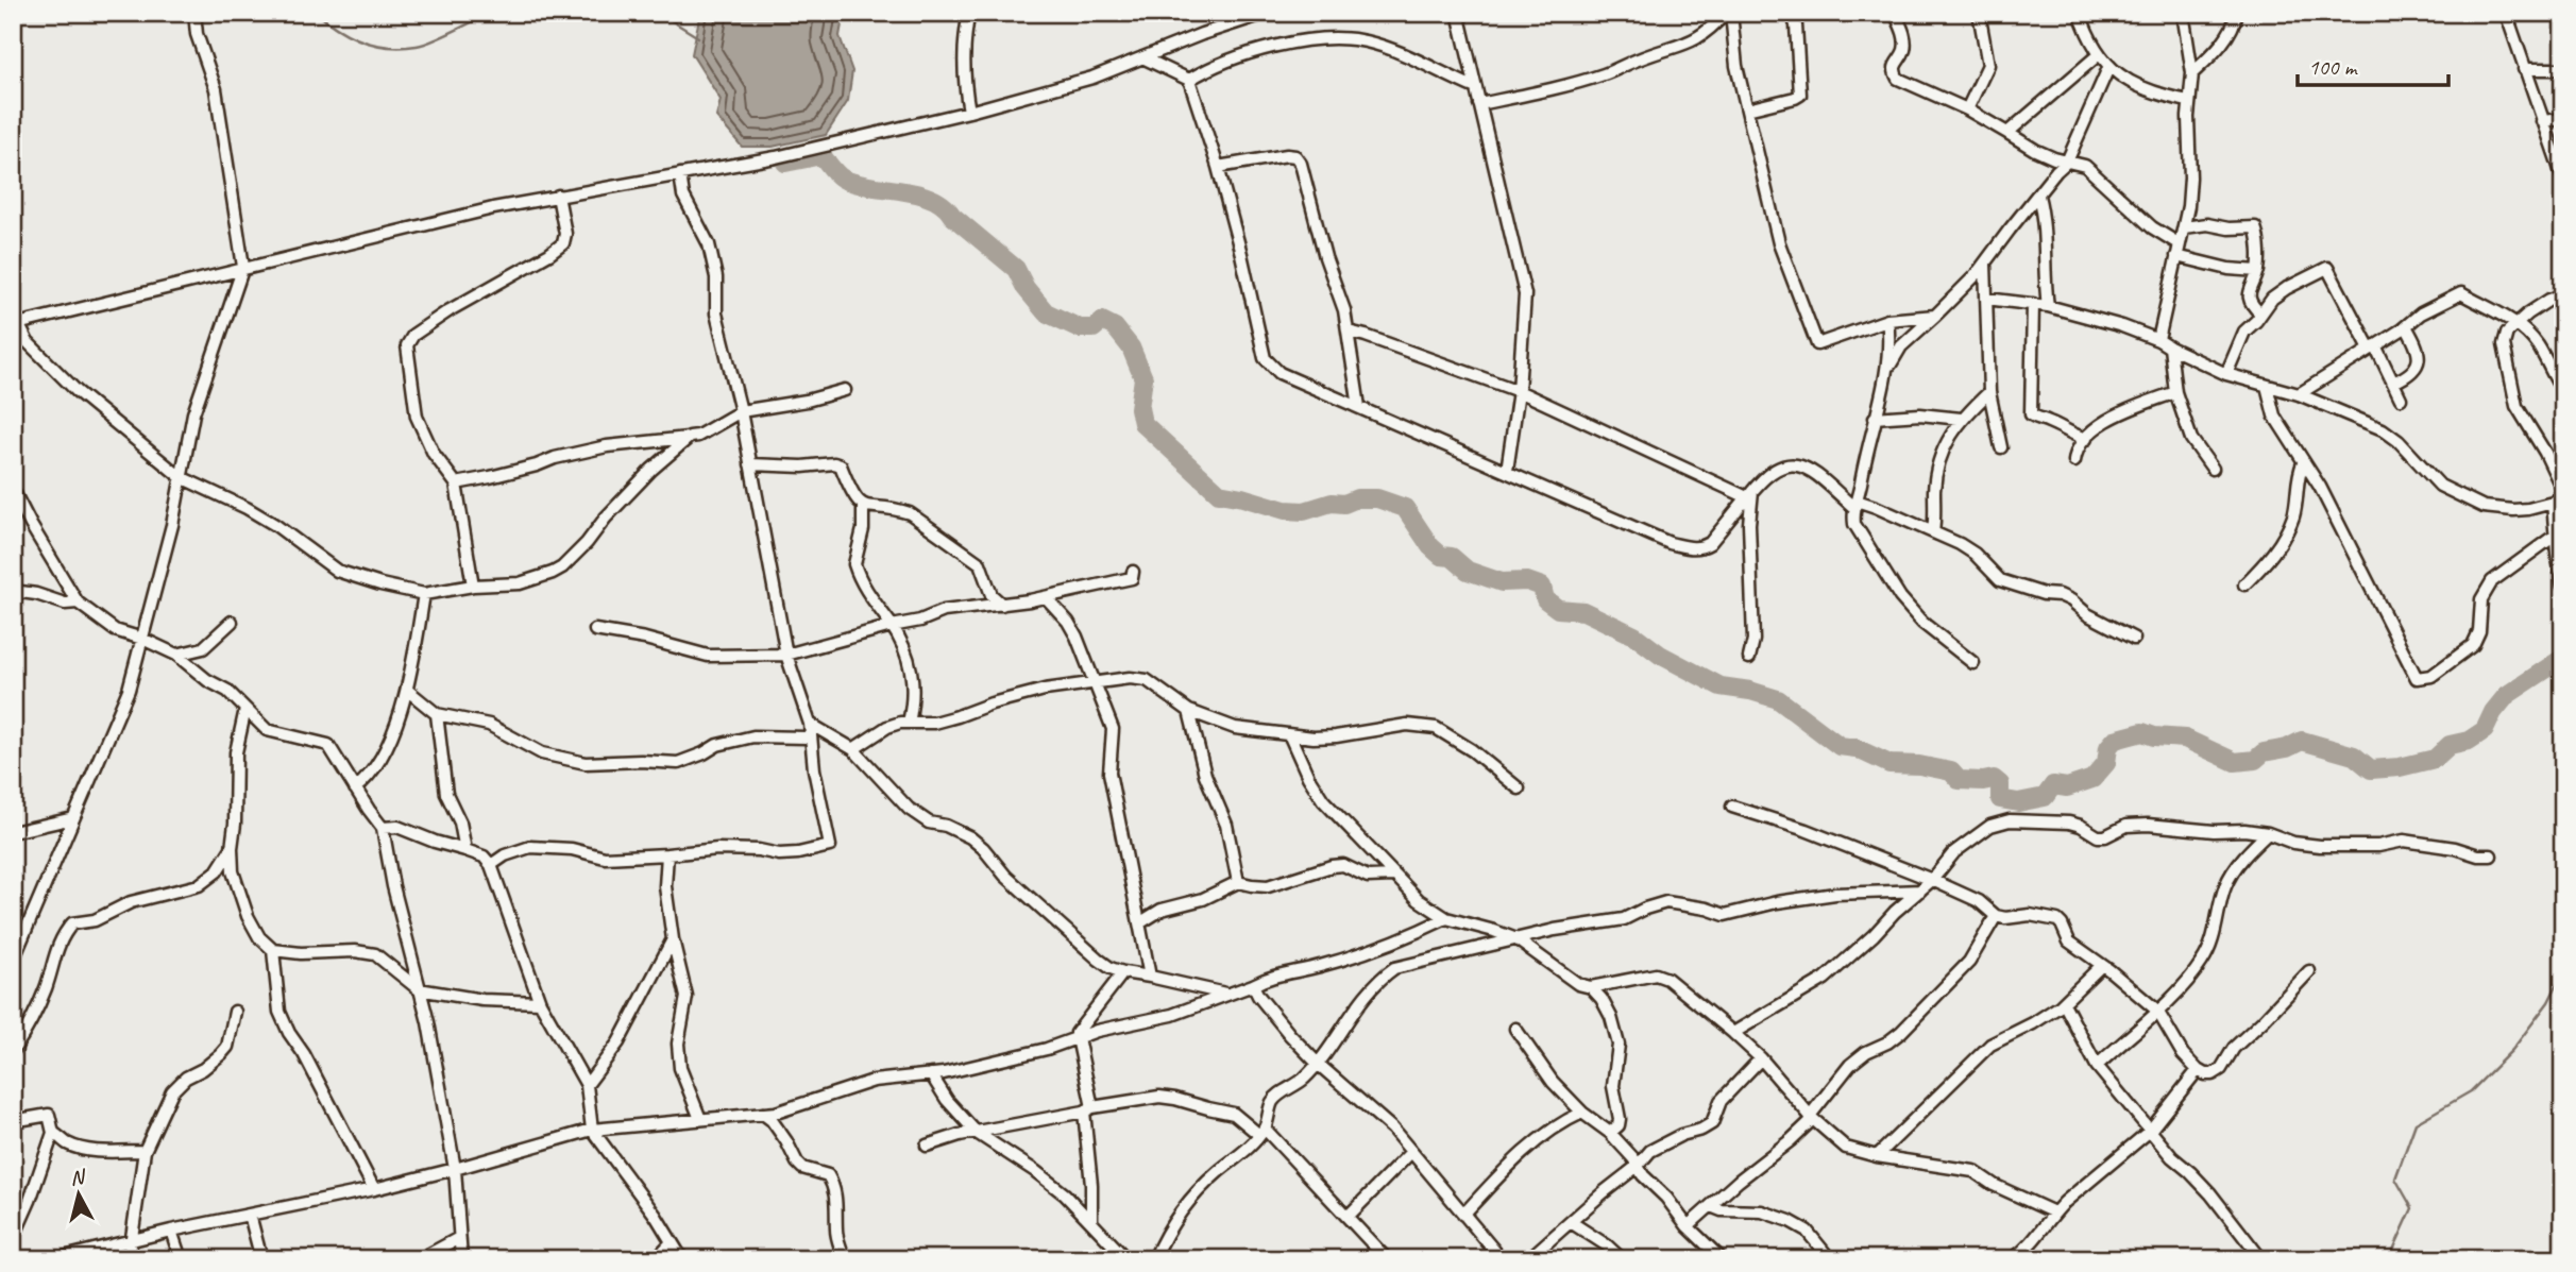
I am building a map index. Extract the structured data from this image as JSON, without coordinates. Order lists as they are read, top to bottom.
{
  "scale_bar": "100 m",
  "north": "top"
}
